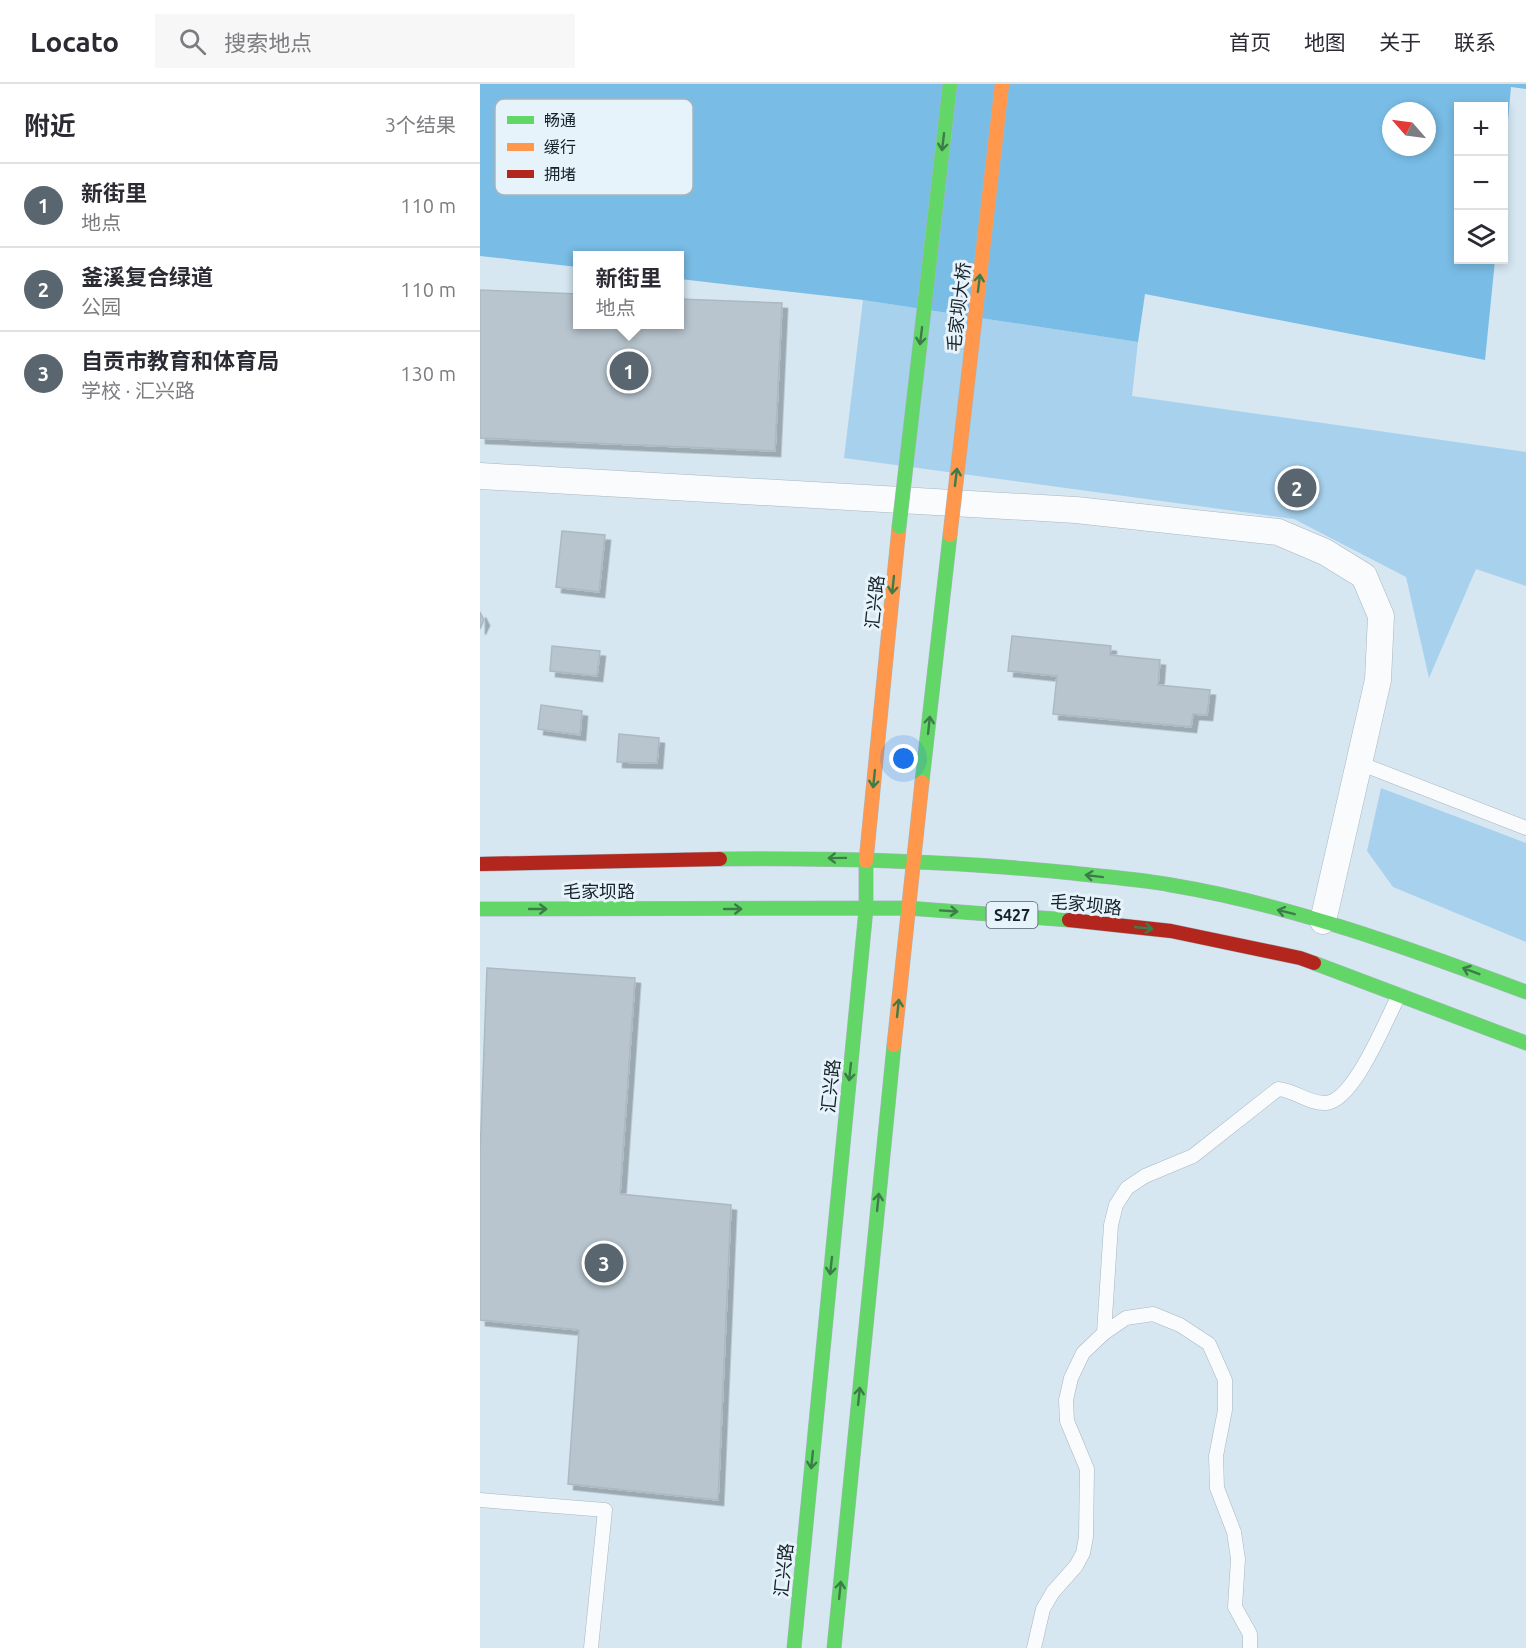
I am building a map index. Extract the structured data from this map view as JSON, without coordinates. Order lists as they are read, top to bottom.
{
  "streets": {
    "main road": [
      "毛家坝大桥",
      "汇兴路",
      "毛家坝路",
      "S427"
    ]
  },
  "crossings": [
    ["毛家坝大桥", "汇兴路"],
    ["毛家坝大桥", "毛家坝路"],
    ["汇兴路", "毛家坝路"]
  ],
  "legend": ["畅通", "缓行", "拥堵"],
  "north": "top left",
  "page": {
    "header": "Locato",
    "search": "搜索地点",
    "nav": [
      "首页",
      "地图",
      "关于",
      "联系"
    ],
    "heading": ["附近", "3个结果"],
    "map_buttons": ["+", "−"],
    "list": [
      {
        "mark": "1",
        "name": "新街里",
        "note": "地点",
        "value": "110 m"
      },
      {
        "mark": "2",
        "name": "釜溪复合绿道",
        "note": "公园",
        "value": "110 m"
      },
      {
        "mark": "3",
        "name": "自贡市教育和体育局",
        "note": "学校 · 汇兴路",
        "value": "130 m"
      }
    ],
    "popup": ["新街里", "地点"],
    "pins": ["1", "2", "3"]
  }
}
